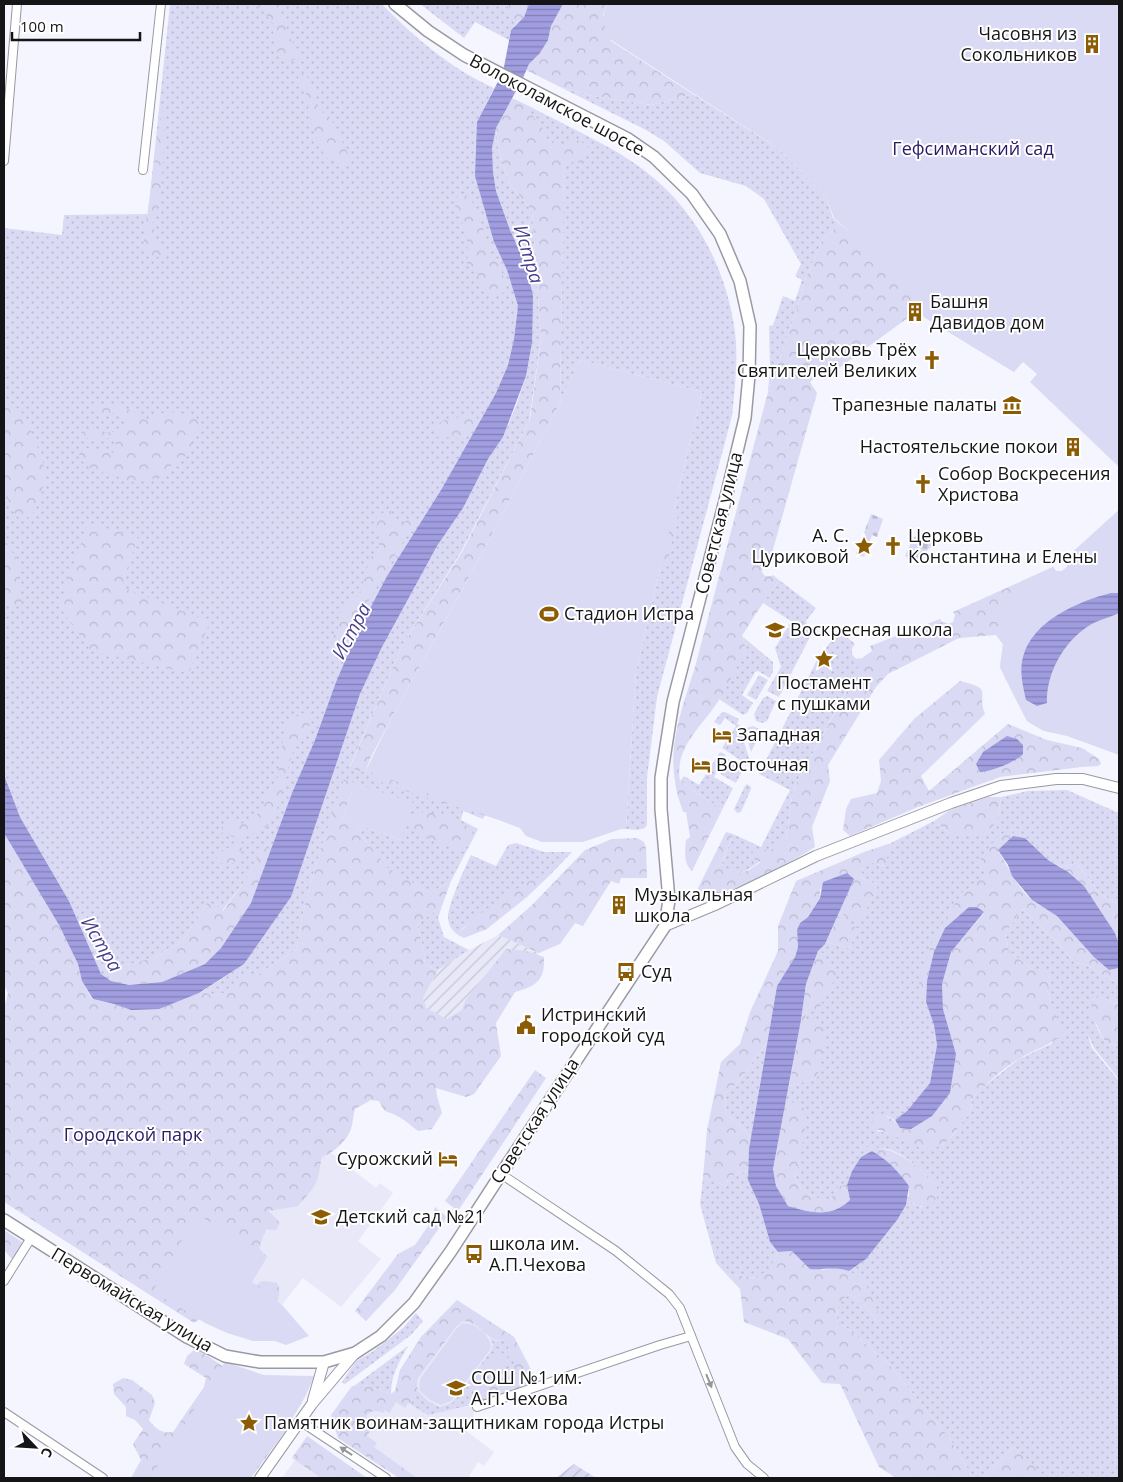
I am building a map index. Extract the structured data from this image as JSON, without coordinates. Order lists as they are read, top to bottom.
{
  "streets": {
    "main road": ["Волоколамское шоссе", "Советская улица", "Первомайская улица"]
  },
  "crossings": [
    ["Волоколамское шоссе", "Советская улица"],
    ["Советская улица", "Первомайская улица"]
  ],
  "water": ["Истра"],
  "parks": ["Гефсиманский сад", "Городской парк"],
  "places": {
    "building": [
      "Часовня из Сокольников",
      "Башня Давидов дом",
      "Настоятельские покои",
      "Музыкальная школа"
    ],
    "church": ["Церковь Трёх Святителей Великих", "Собор Воскресения Христова", "Церковь Константина и Елены"],
    "museum": ["Трапезные палаты"],
    "place": ["А. С. Цуриковой", "Постамент с пушками", "Памятник воинам-защитникам города Истры"],
    "sports": ["Стадион Истра"],
    "school or university": ["Воскресная школа", "Детский сад №21", "СОШ №1 им. А.П.Чехова"],
    "hotel": ["Западная", "Восточная", "Сурожский"],
    "bus stop": ["Суд", "школа им. А.П.Чехова"],
    "public building": ["Истринский городской суд"]
  },
  "scale_bar": "100 m",
  "north": "bottom right"
}
